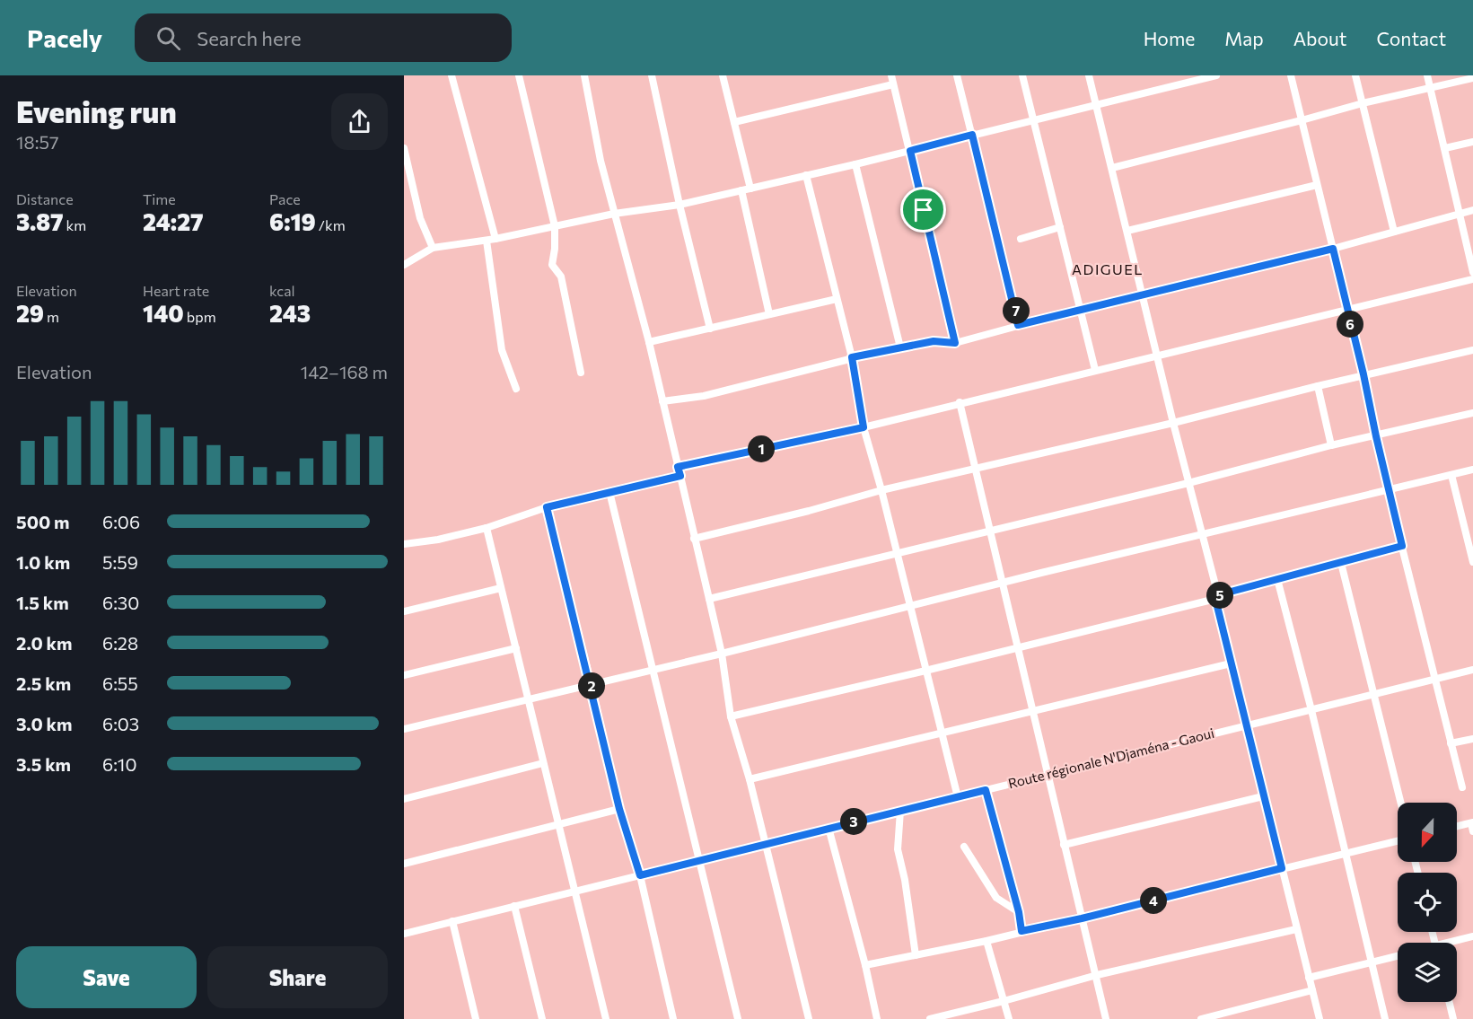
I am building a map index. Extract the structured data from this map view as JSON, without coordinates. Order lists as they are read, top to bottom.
{
  "streets": {
    "street": ["Route régionale N'Djaména - Gaoui"]
  },
  "districts": ["ADIGUEL"],
  "north": "bottom",
  "page": {
    "header": "Pacely",
    "search": "Search here",
    "nav": [
      "Home",
      "Map",
      "About",
      "Contact"
    ],
    "heading": ["Evening run", "18:57"],
    "stats": [
      ["Distance", "3.87 km"],
      ["Time", "24:27"],
      ["Pace", "6:19 /km"],
      ["Elevation", "29 m"],
      ["Heart rate", "140 bpm"],
      ["kcal", "243"]
    ],
    "pins": [
      "7",
      "6",
      "1",
      "5",
      "2",
      "3",
      "4"
    ],
    "chart": ["Elevation", "142–168 m"],
    "list": [
      {
        "name": "500 m",
        "note": "6:06"
      },
      {
        "name": "1.0 km",
        "note": "5:59"
      },
      {
        "name": "1.5 km",
        "note": "6:30"
      },
      {
        "name": "2.0 km",
        "note": "6:28"
      },
      {
        "name": "2.5 km",
        "note": "6:55"
      },
      {
        "name": "3.0 km",
        "note": "6:03"
      },
      {
        "name": "3.5 km",
        "note": "6:10"
      }
    ],
    "buttons": ["Save", "Share"]
  }
}
